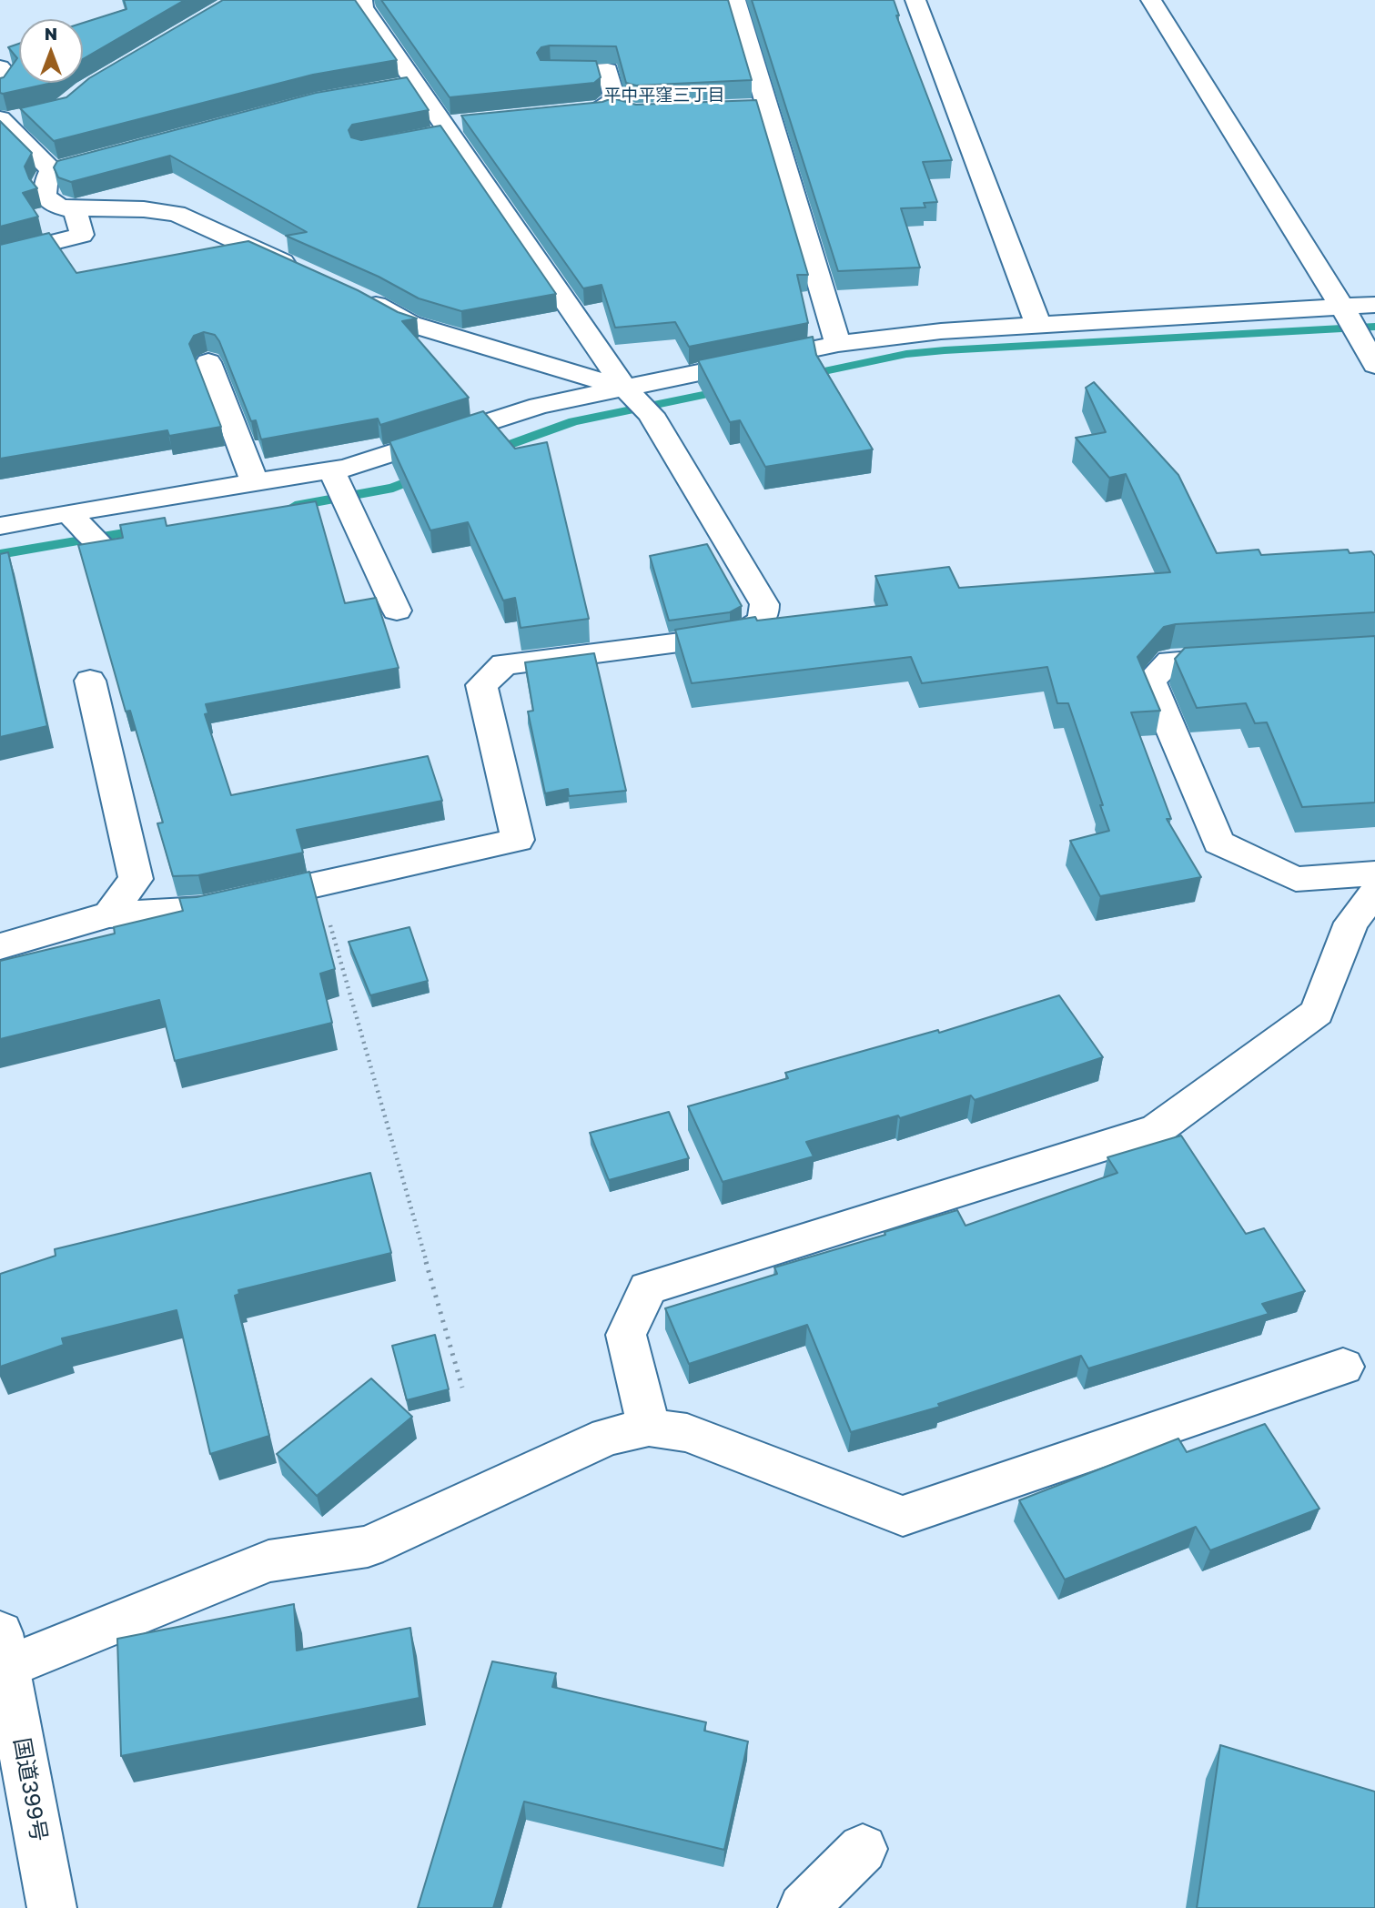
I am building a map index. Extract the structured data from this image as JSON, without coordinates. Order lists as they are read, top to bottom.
{
  "streets": {
    "main road": ["国道399号"]
  },
  "districts": ["平中平窪三丁目"],
  "north": "top"
}
